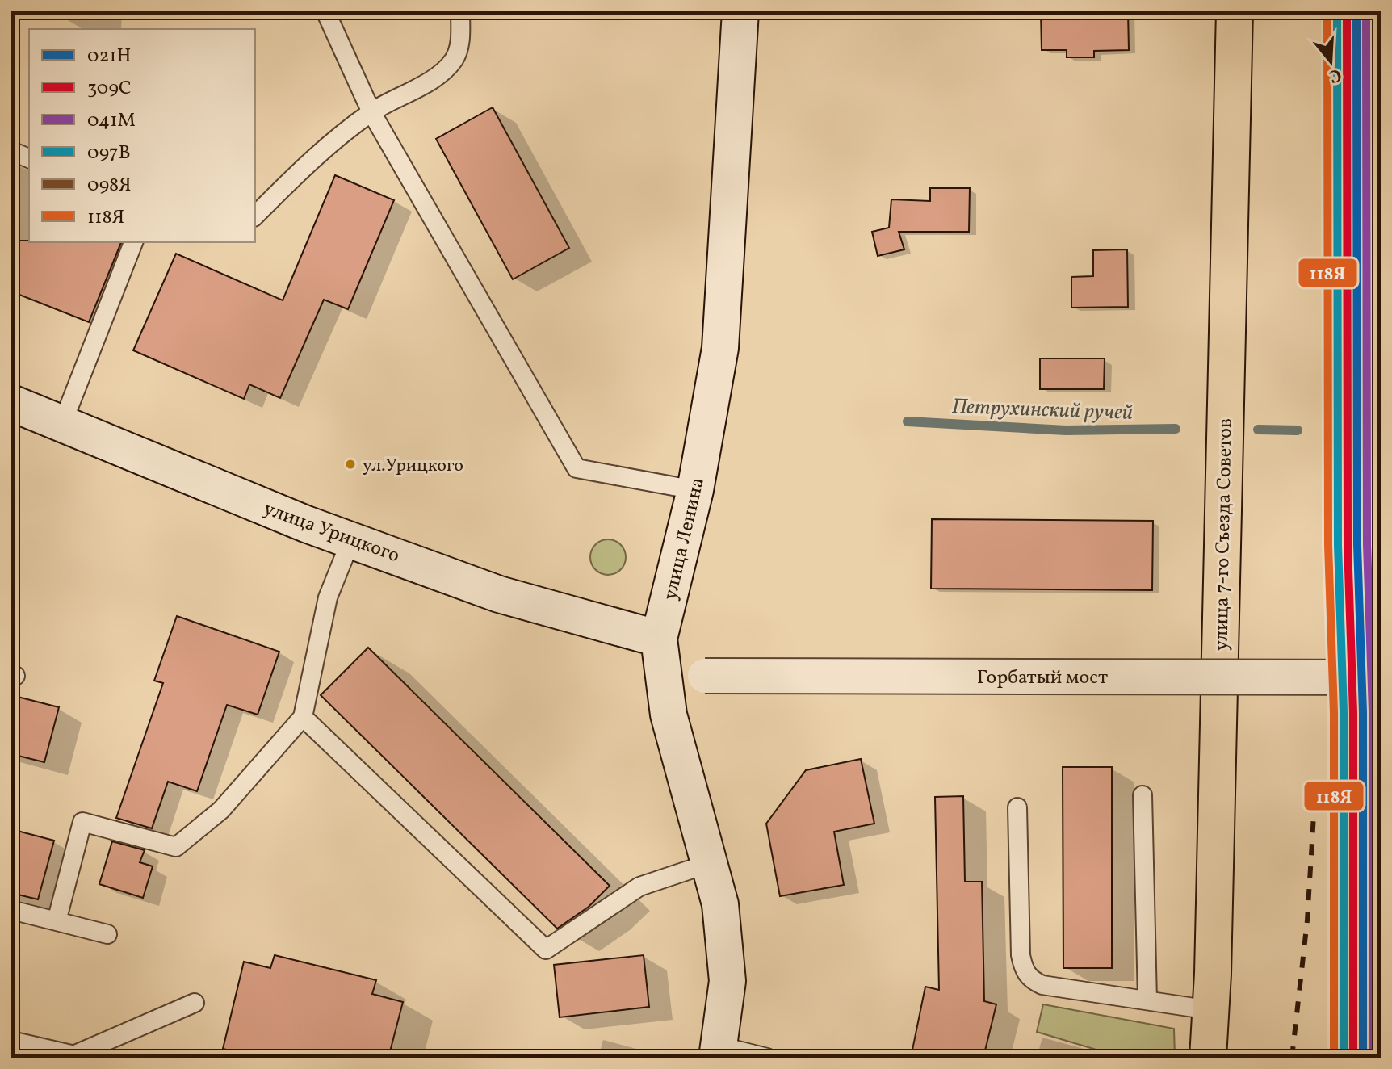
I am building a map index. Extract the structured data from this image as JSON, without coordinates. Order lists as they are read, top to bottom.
{
  "streets": {
    "main road": ["улица 7-го Съезда Советов"],
    "street": ["улица Урицкого", "улица Ленина", "Горбатый мост"]
  },
  "crossings": [
    ["улица Урицкого", "улица Ленина"]
  ],
  "water": ["Петрухинский ручей"],
  "places": ["ул.Урицкого"],
  "lines": [
    "transit line 021Н",
    "transit line 309С",
    "transit line 041М",
    "transit line 097В",
    "transit line 098Я",
    "transit line 118Я"
  ],
  "legend": [
    "021Н",
    "309С",
    "041М",
    "097В",
    "098Я",
    "118Я"
  ],
  "north": "bottom"
}
